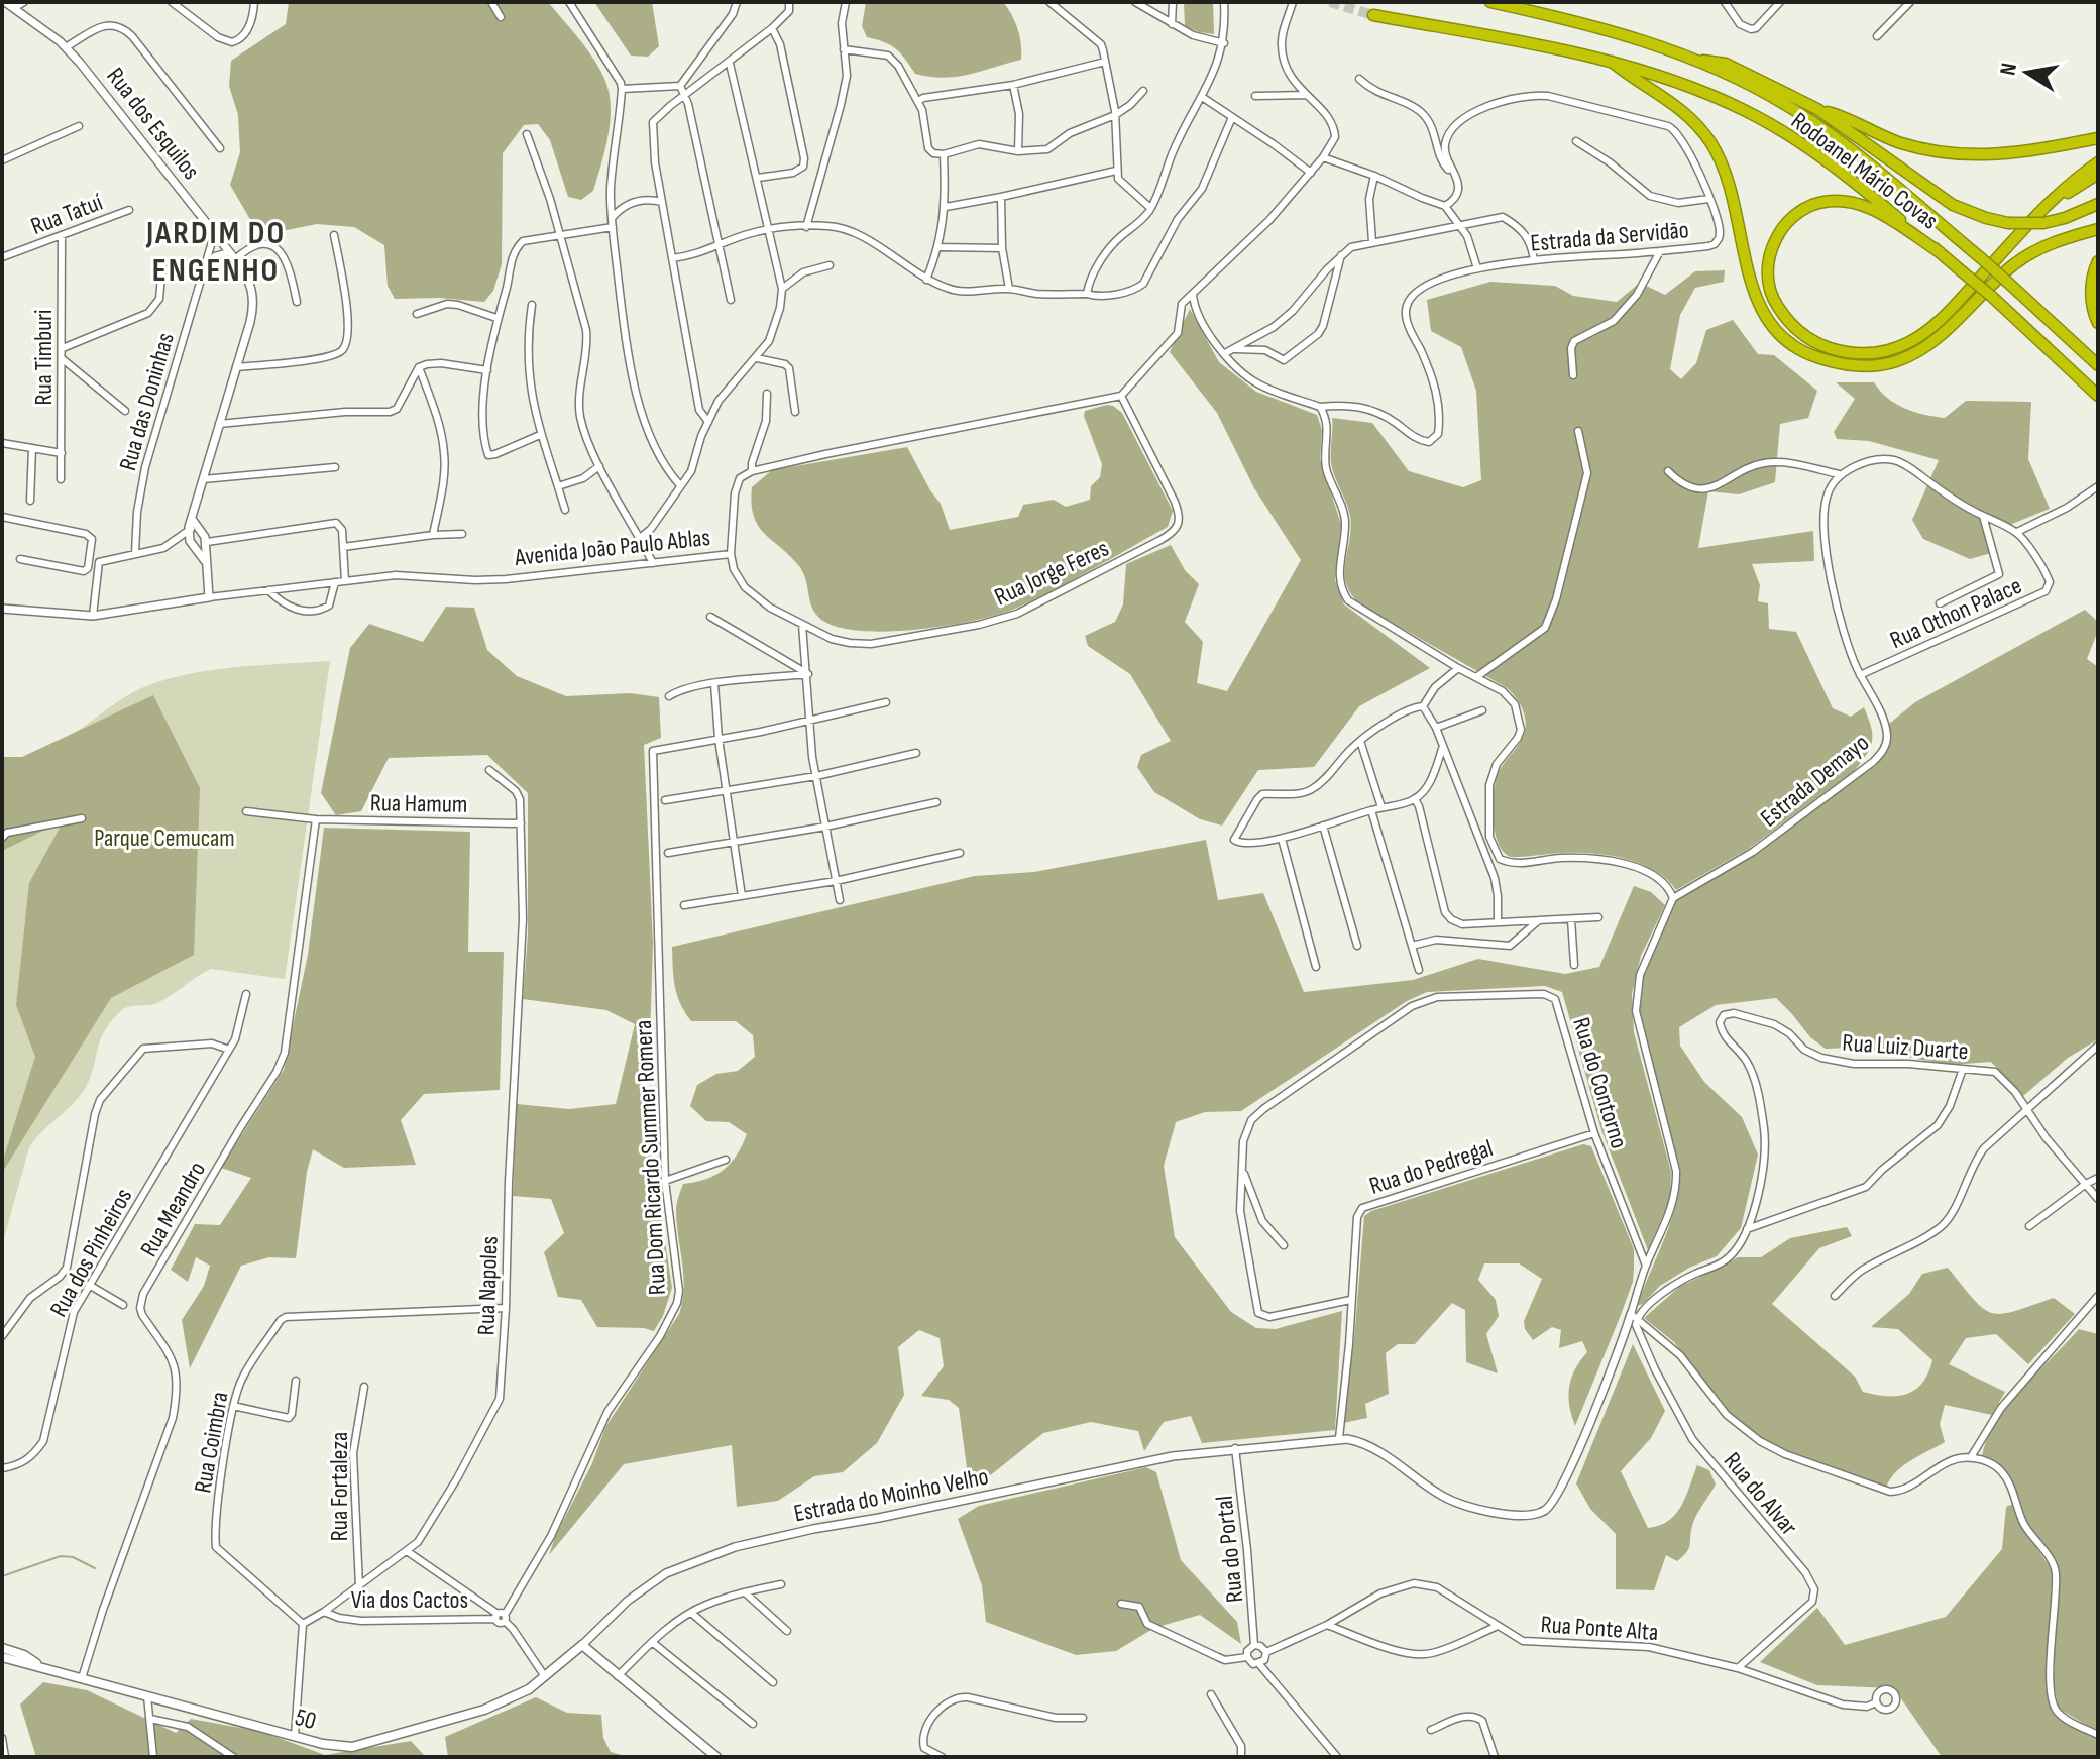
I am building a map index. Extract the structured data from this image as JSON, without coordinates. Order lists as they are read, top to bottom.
{
  "streets": {
    "highway": ["Rodoanel Mário Covas"],
    "main road": ["50"],
    "street": [
      "Rua dos Esquilos",
      "Rua Tatuí",
      "Estrada da Servidão",
      "Rua Timburi",
      "Rua das Doninhas",
      "Avenida João Paulo Ablas",
      "Rua Jorge Feres",
      "Rua Othon Palace",
      "Estrada Demayo",
      "Rua Hamum",
      "Rua Luiz Duarte",
      "Rua do Contorno",
      "Rua Dom Ricardo Summer Romera",
      "Rua do Pedregal",
      "Rua Meandro",
      "Rua dos Pinheiros",
      "Rua Napoles",
      "Rua Coimbra",
      "Rua Fortaleza",
      "Rua do Alvar",
      "Estrada do Moinho Velho",
      "Rua do Portal",
      "Via dos Cactos",
      "Rua Ponte Alta"
    ]
  },
  "crossings": [
    ["Rua dos Esquilos", "Rua das Doninhas"],
    ["Rua Tatuí", "Rua Timburi"],
    ["Avenida João Paulo Ablas", "Rua Jorge Feres"],
    ["Rua Othon Palace", "Estrada Demayo"],
    ["Rua Hamum", "Rua Meandro"],
    ["Rua Hamum", "Rua Napoles"],
    ["Rua do Contorno", "Rua do Pedregal"],
    ["Rua Dom Ricardo Summer Romera", "Via dos Cactos"],
    ["Rua do Pedregal", "Estrada do Moinho Velho"],
    ["Rua Meandro", "50"],
    ["Rua Napoles", "Rua Coimbra"],
    ["Rua Napoles", "Rua Fortaleza"],
    ["Rua Napoles", "Via dos Cactos"],
    ["Rua do Alvar", "Rua Ponte Alta"],
    ["Estrada do Moinho Velho", "Rua do Portal"],
    ["Estrada do Moinho Velho", "50"],
    ["Rua do Portal", "Rua Ponte Alta"]
  ],
  "districts": ["JARDIM DO ENGENHO"],
  "parks": ["Parque Cemucam"],
  "north": "left"
}
